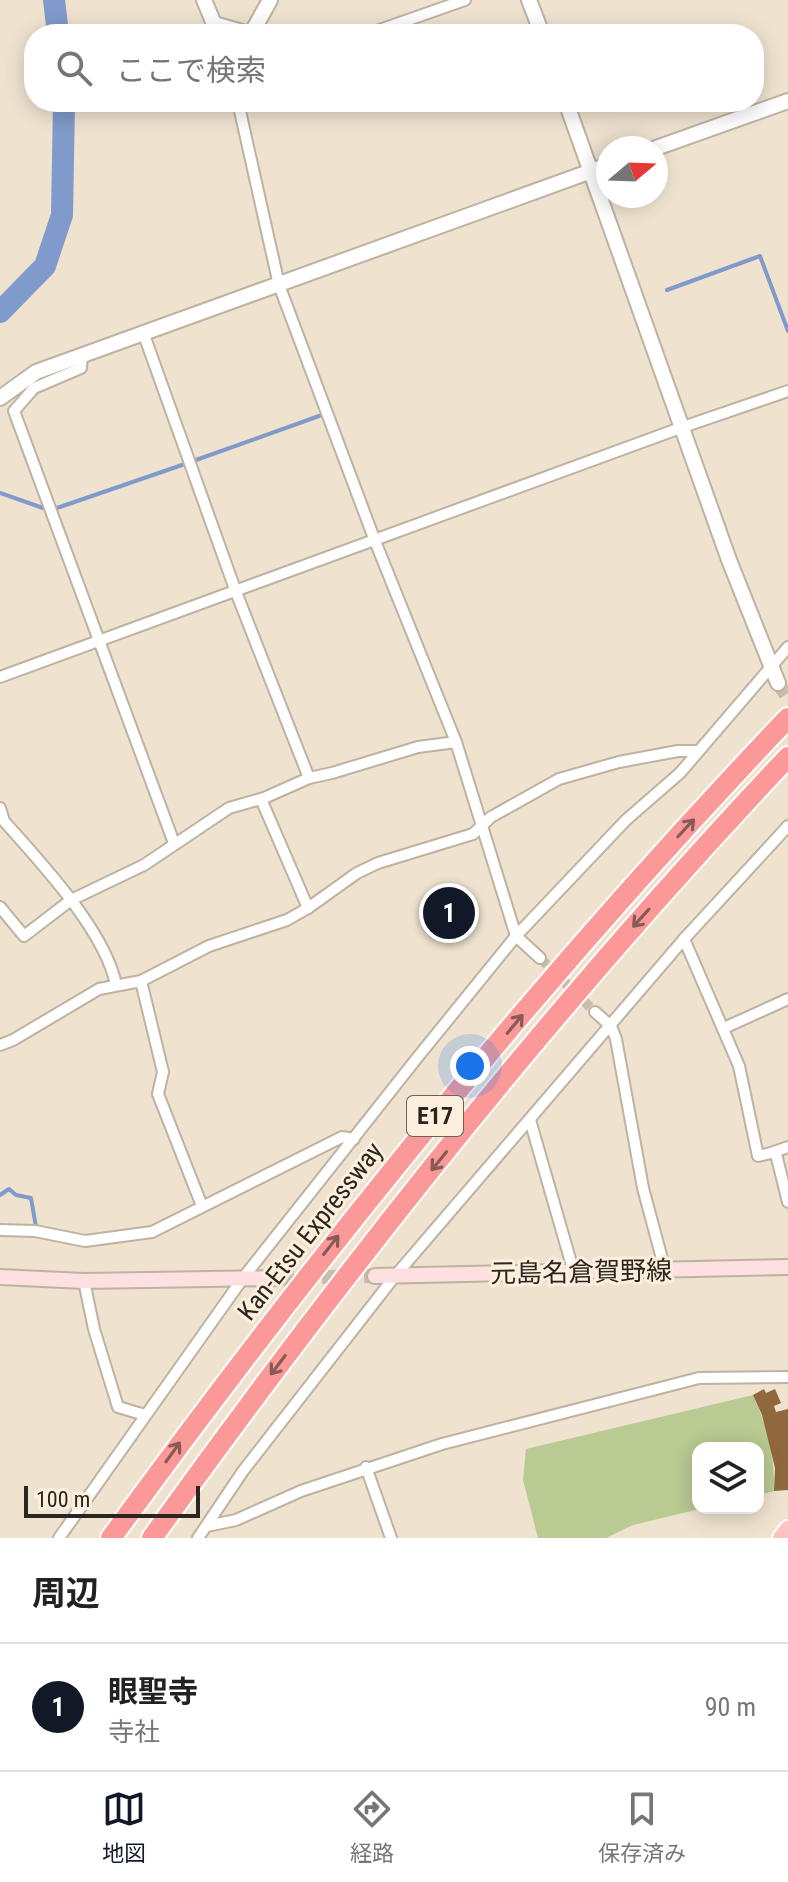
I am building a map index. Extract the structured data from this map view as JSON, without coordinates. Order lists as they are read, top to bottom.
{
  "streets": {
    "highway": ["E17", "Kan-Etsu Expressway"],
    "main road": ["元島名倉賀野線"]
  },
  "scale_bar": "100 m",
  "north": "right",
  "page": {
    "search": "ここで検索",
    "pins": "1",
    "scale": "100 m",
    "heading": "周辺",
    "list": [
      {
        "mark": "1",
        "name": "眼聖寺",
        "note": "寺社",
        "value": "90 m"
      }
    ],
    "nav": ["地図", "経路", "保存済み"]
  }
}
